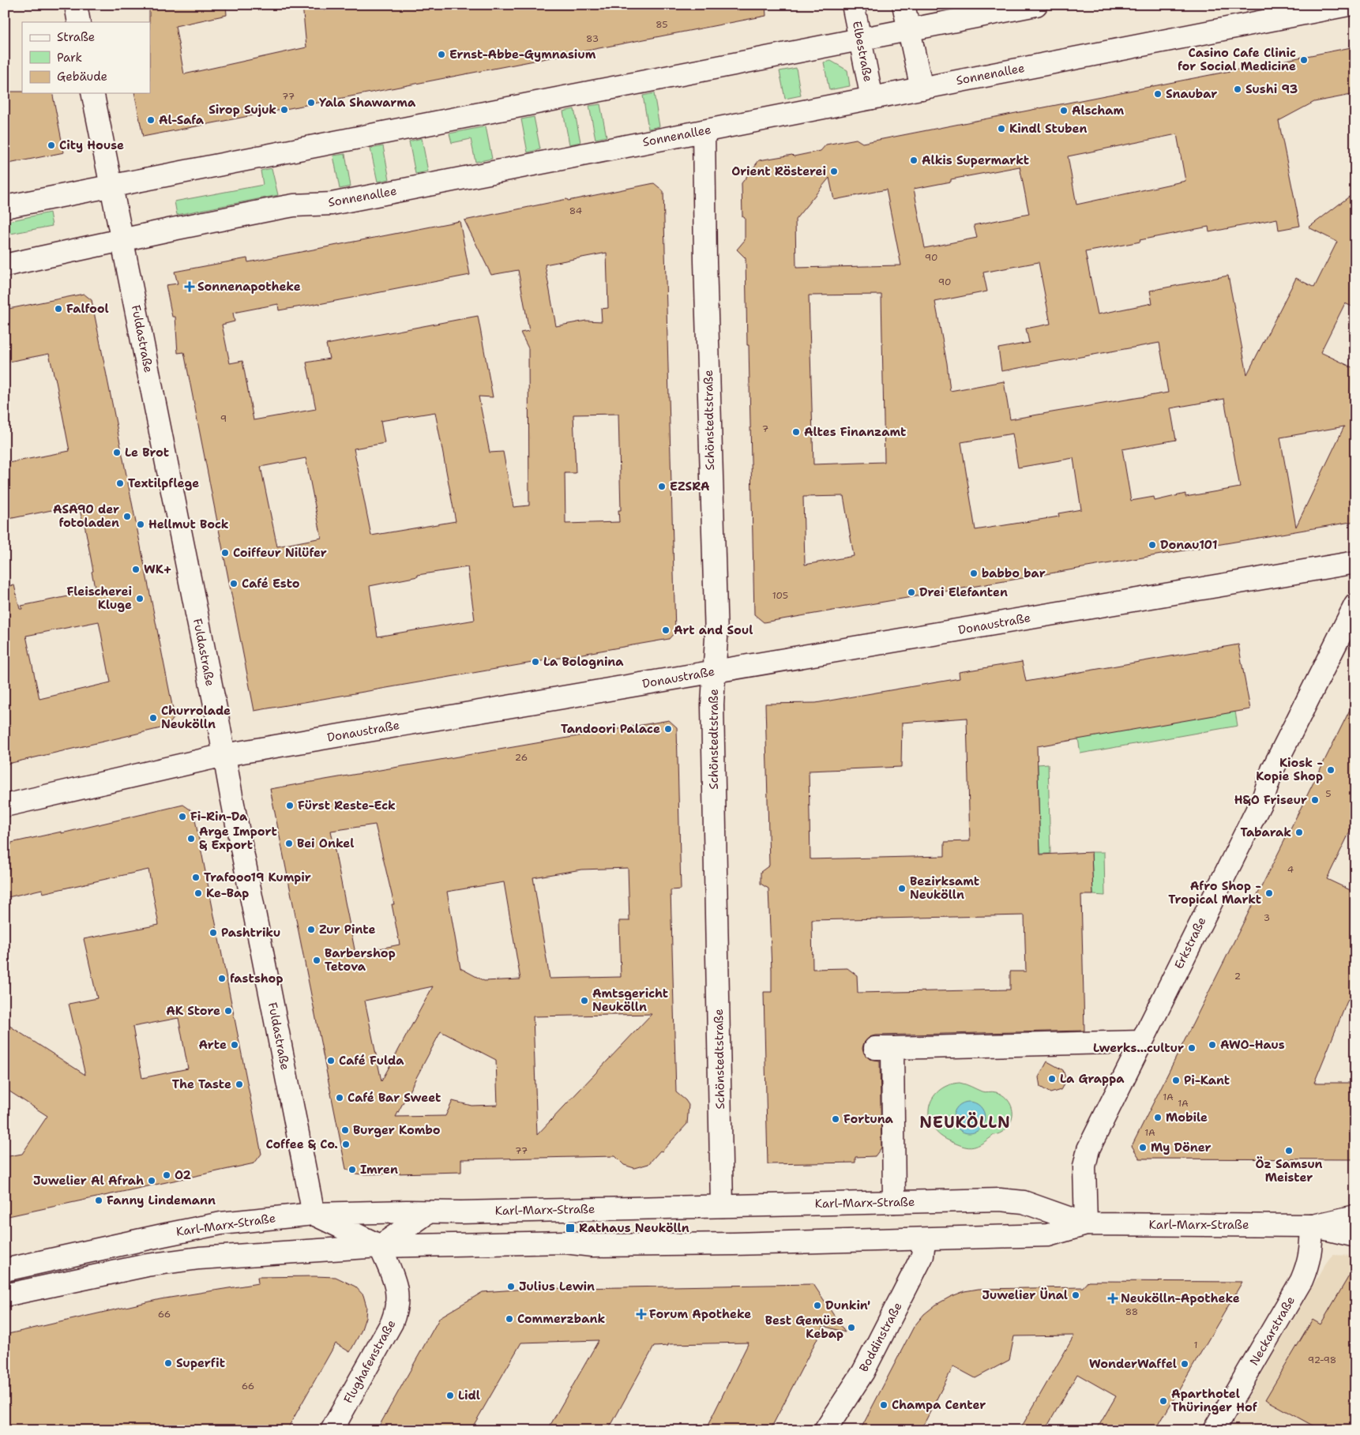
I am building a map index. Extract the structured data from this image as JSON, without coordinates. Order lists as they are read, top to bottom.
{
  "streets": {
    "street": [
      "Elbestraße",
      "Sonnenallee",
      "Fuldastraße",
      "Schönstedtstraße",
      "Donaustraße",
      "Erkstraße",
      "Karl-Marx-Straße",
      "Neckarstraße",
      "Boddinstraße",
      "Flughafenstraße"
    ]
  },
  "crossings": [
    ["Elbestraße", "Sonnenallee"],
    ["Sonnenallee", "Fuldastraße"],
    ["Sonnenallee", "Schönstedtstraße"],
    ["Fuldastraße", "Donaustraße"],
    ["Fuldastraße", "Karl-Marx-Straße"],
    ["Schönstedtstraße", "Donaustraße"],
    ["Schönstedtstraße", "Karl-Marx-Straße"],
    ["Erkstraße", "Karl-Marx-Straße"],
    ["Karl-Marx-Straße", "Neckarstraße"],
    ["Karl-Marx-Straße", "Boddinstraße"],
    ["Karl-Marx-Straße", "Flughafenstraße"]
  ],
  "districts": ["NEUKÖLLN"],
  "places": {
    "other": [
      "Ernst-Abbe-Gymnasium",
      "Casino Cafe Clinic for Social Medicine",
      "Sushi 93",
      "Snaubar",
      "Yala Shawarma",
      "Sirop Sujuk",
      "Alscham",
      "Al-Safa",
      "Kindl Stuben",
      "City House",
      "Alkis Supermarkt",
      "Orient Rösterei",
      "Falfool",
      "Altes Finanzamt",
      "Le Brot",
      "Textilpflege",
      "EZSRA",
      "ASA90 der fotoladen",
      "Hellmut Bock",
      "Donau101",
      "Coiffeur Nilüfer",
      "WK+",
      "babbo bar",
      "Café Esto",
      "Drei Elefanten",
      "Fleischerei Kluge",
      "Art and Soul",
      "La Bolognina",
      "Churrolade Neukölln",
      "Tandoori Palace",
      "Kiosk - Kopie Shop",
      "H&O Friseur",
      "Fürst Reste-Eck",
      "Fi-Rin-Da",
      "Tabarak",
      "Arge Import & Export",
      "Bei Onkel",
      "Trafooo19 Kumpir",
      "Bezirksamt Neukölln",
      "Ke-Bap",
      "Afro Shop - Tropical Markt",
      "Zur Pinte",
      "Pashtriku",
      "Barbershop Tetova",
      "fastshop",
      "Amtsgericht Neukölln",
      "AK Store",
      "Arte",
      "AWO-Haus",
      "Lwerks...cultur",
      "Café Fulda",
      "La Grappa",
      "Pi-Kant",
      "The Taste",
      "Café Bar Sweet",
      "Mobile",
      "Fortuna",
      "Burger Kombo",
      "Coffee & Co.",
      "My Döner",
      "Öz Samsun Meister",
      "Imren",
      "O2",
      "Juwelier Al Afrah",
      "Fanny Lindemann",
      "Julius Lewin",
      "Juwelier Ünal",
      "Dunkin'",
      "Commerzbank",
      "Best Gemüse Kebap",
      "Superfit",
      "WonderWaffel",
      "Lidl",
      "Aparthotel Thüringer Hof",
      "Champa Center"
    ],
    "health": ["Sonnenapotheke", "Neukölln-Apotheke", "Forum Apotheke"],
    "transit": ["Rathaus Neukölln"]
  },
  "house_numbers": [
    "85",
    "83",
    "77",
    "84",
    "90",
    "90",
    "9",
    "7",
    "105",
    "26",
    "5",
    "4",
    "3",
    "2",
    "1A",
    "1A",
    "1A",
    "77",
    "88",
    "66",
    "1",
    "92-98",
    "66"
  ],
  "legend": ["Straße", "Park", "Gebäude"]
}
